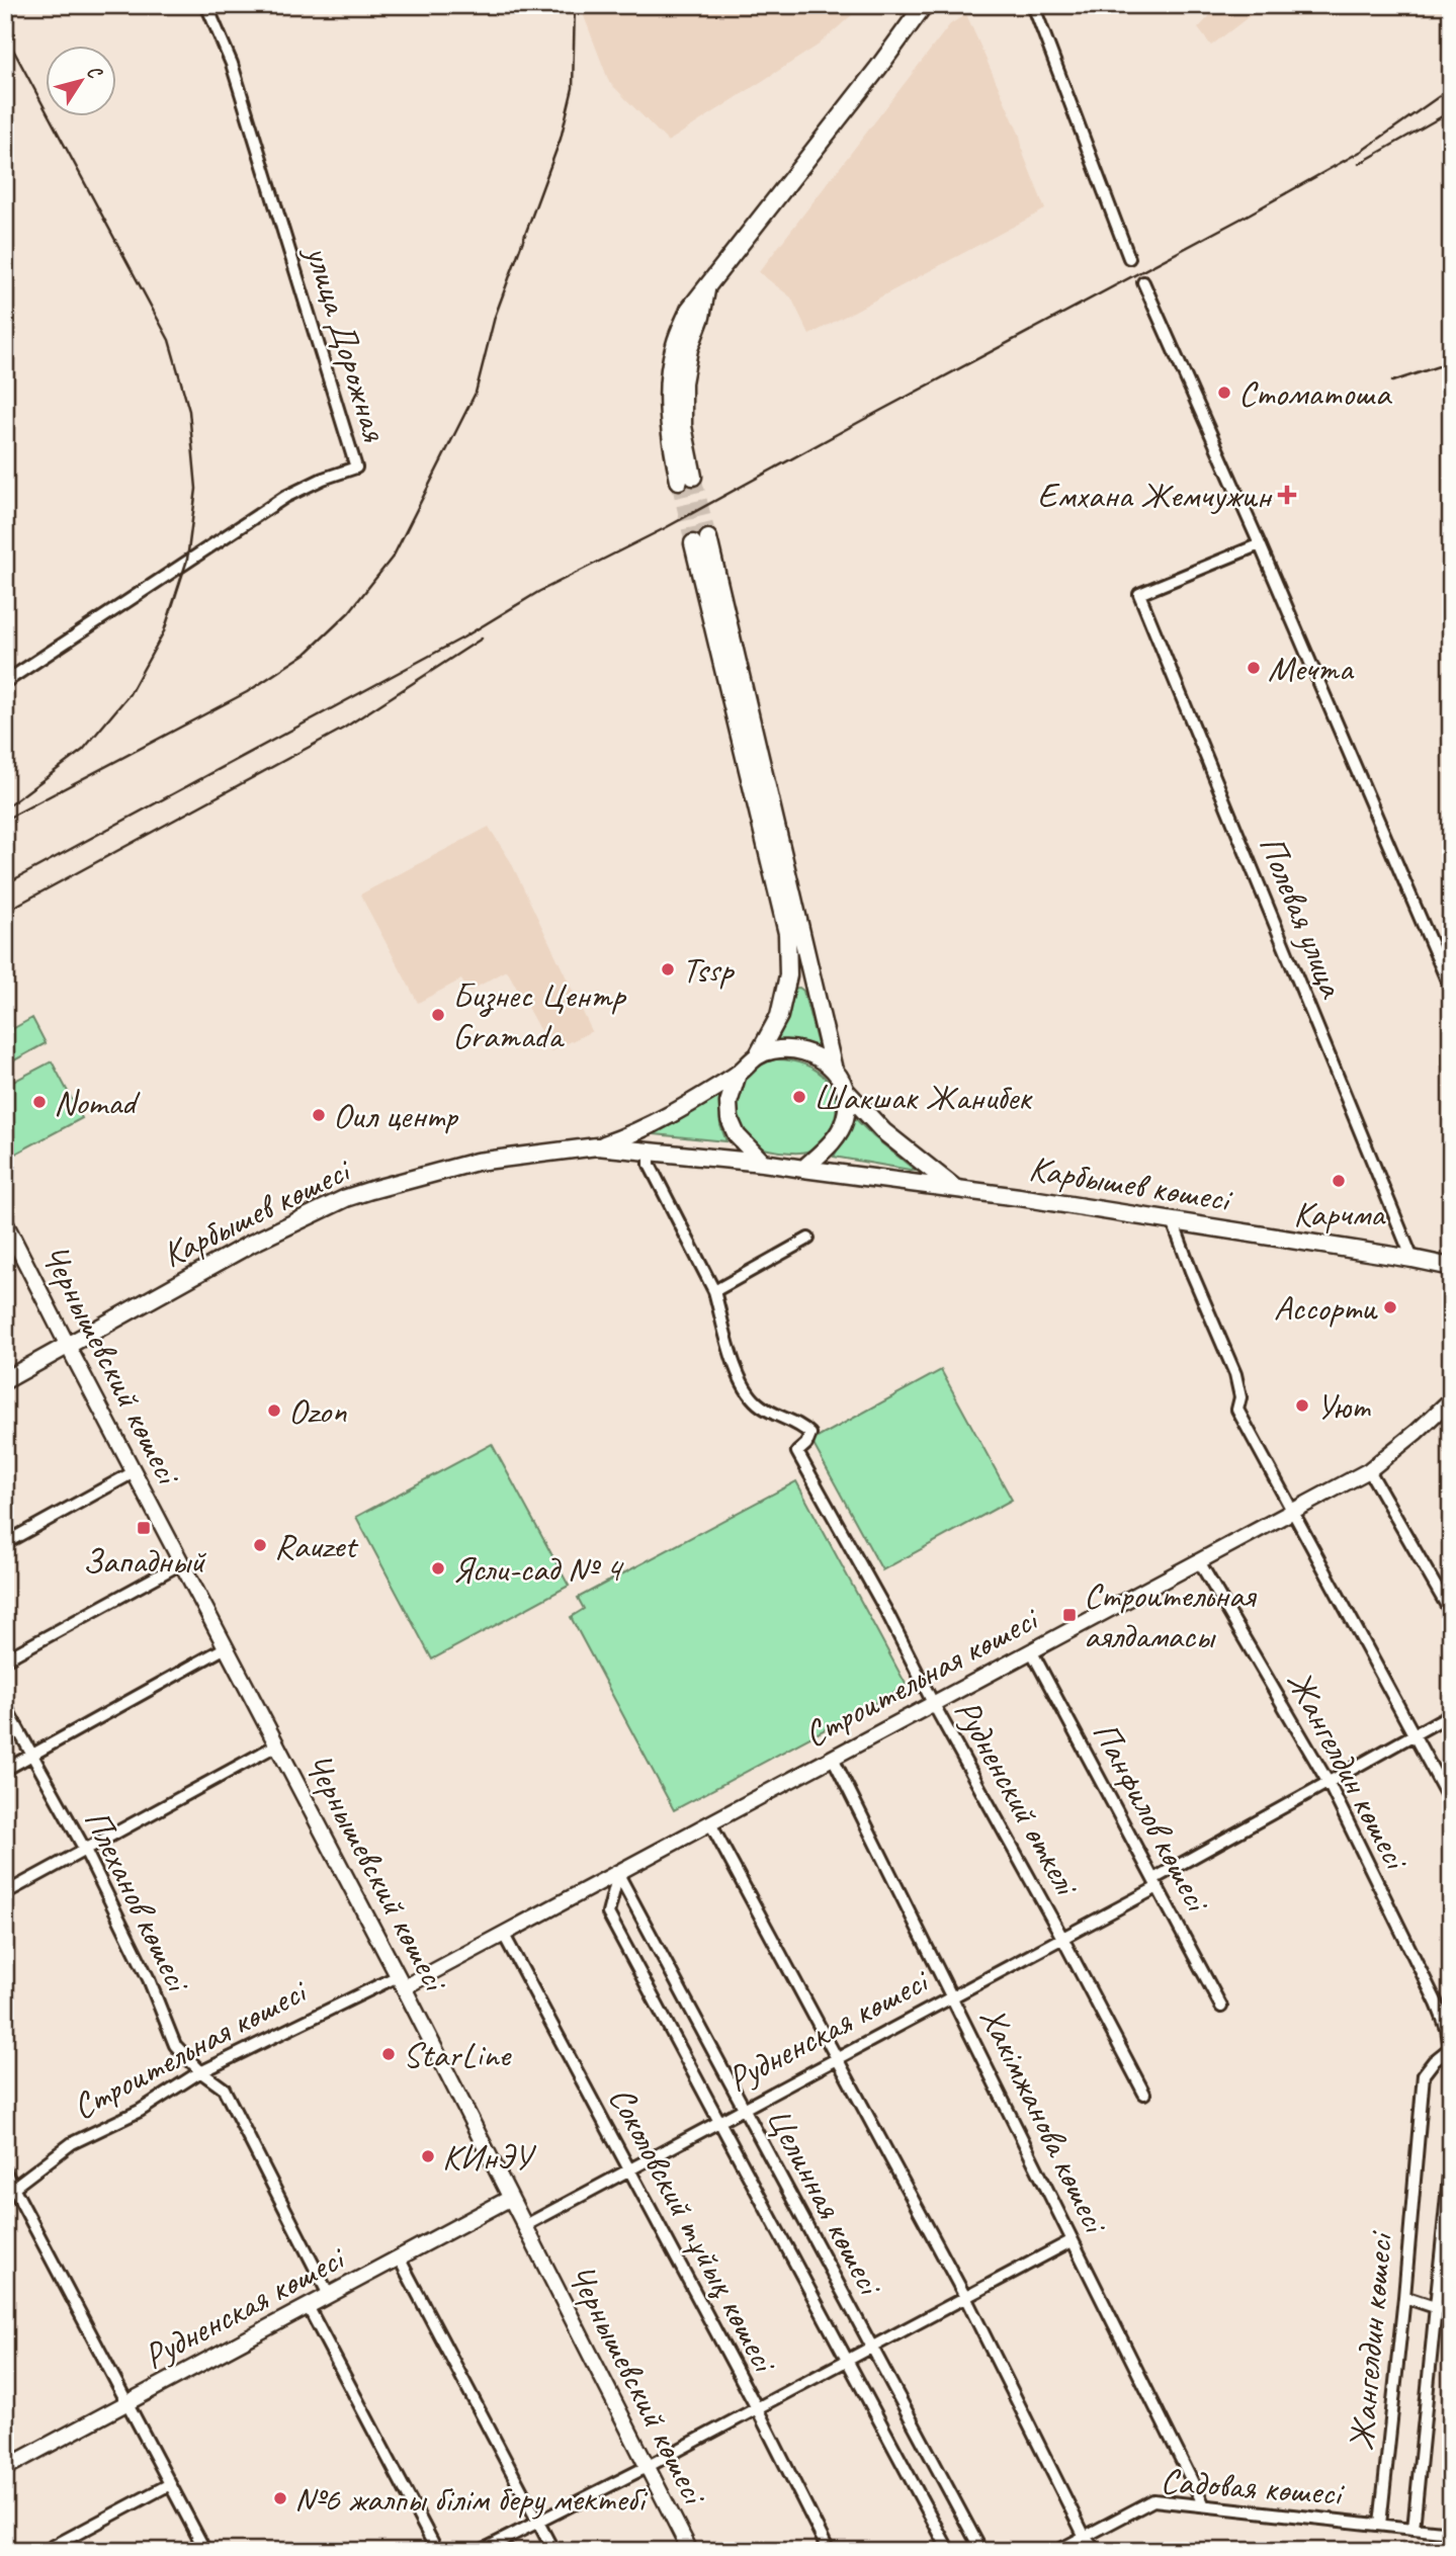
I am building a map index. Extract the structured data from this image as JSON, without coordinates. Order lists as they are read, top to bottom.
{
  "streets": {
    "main road": ["Карбышев көшесі"],
    "street": [
      "улица Дорожная",
      "Полевая улица",
      "Чернышевский көшесі",
      "Строительная көшесі",
      "Жангелдин көшесі",
      "Рудненский өткелі",
      "Панфилов көшесі",
      "Плеханов көшесі",
      "Рудненская көшесі",
      "Хакімжанова көшесі",
      "Целинная көшесі",
      "Соколовский тұйық көшесі",
      "Садовая көшесі"
    ]
  },
  "crossings": [
    ["Полевая улица", "Карбышев көшесі"],
    ["Карбышев көшесі", "Чернышевский көшесі"],
    ["Чернышевский көшесі", "Строительная көшесі"],
    ["Чернышевский көшесі", "Рудненская көшесі"],
    ["Строительная көшесі", "Жангелдин көшесі"],
    ["Строительная көшесі", "Рудненский өткелі"],
    ["Строительная көшесі", "Панфилов көшесі"],
    ["Строительная көшесі", "Плеханов көшесі"],
    ["Строительная көшесі", "Хакімжанова көшесі"],
    ["Строительная көшесі", "Целинная көшесі"],
    ["Строительная көшесі", "Соколовский тұйық көшесі"],
    ["Жангелдин көшесі", "Рудненская көшесі"],
    ["Жангелдин көшесі", "Садовая көшесі"],
    ["Рудненский өткелі", "Рудненская көшесі"],
    ["Панфилов көшесі", "Рудненская көшесі"],
    ["Плеханов көшесі", "Рудненская көшесі"],
    ["Рудненская көшесі", "Хакімжанова көшесі"],
    ["Рудненская көшесі", "Целинная көшесі"],
    ["Рудненская көшесі", "Соколовский тұйық көшесі"],
    ["Хакімжанова көшесі", "Садовая көшесі"]
  ],
  "places": {
    "other": [
      "Стоматоша",
      "Мечта",
      "Tssp",
      "Бизнес Центр Gramada",
      "Шакшак Жанибек",
      "Nomad",
      "Оил центр",
      "Карчма",
      "Ассорти",
      "Уют",
      "Ozon",
      "Rauzet",
      "Ясли-сад № 4",
      "StarLine",
      "КИнЭУ",
      "№6 жалпы білім беру мектебі"
    ],
    "health": ["Емхана Жемчужин"],
    "transit": ["Западный", "Строительная аялдамасы"]
  },
  "north": "top right"
}
